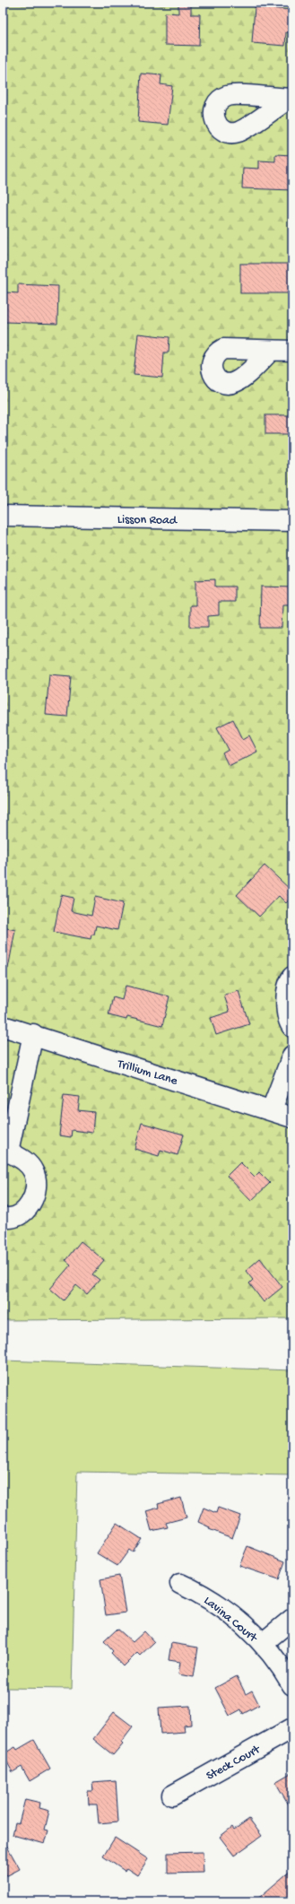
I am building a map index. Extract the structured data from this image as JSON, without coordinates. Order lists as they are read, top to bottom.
{
  "streets": {
    "street": [
      "Lisson Road",
      "Trillium Lane",
      "Lavina Court",
      "Steck Court"
    ]
  }
}
